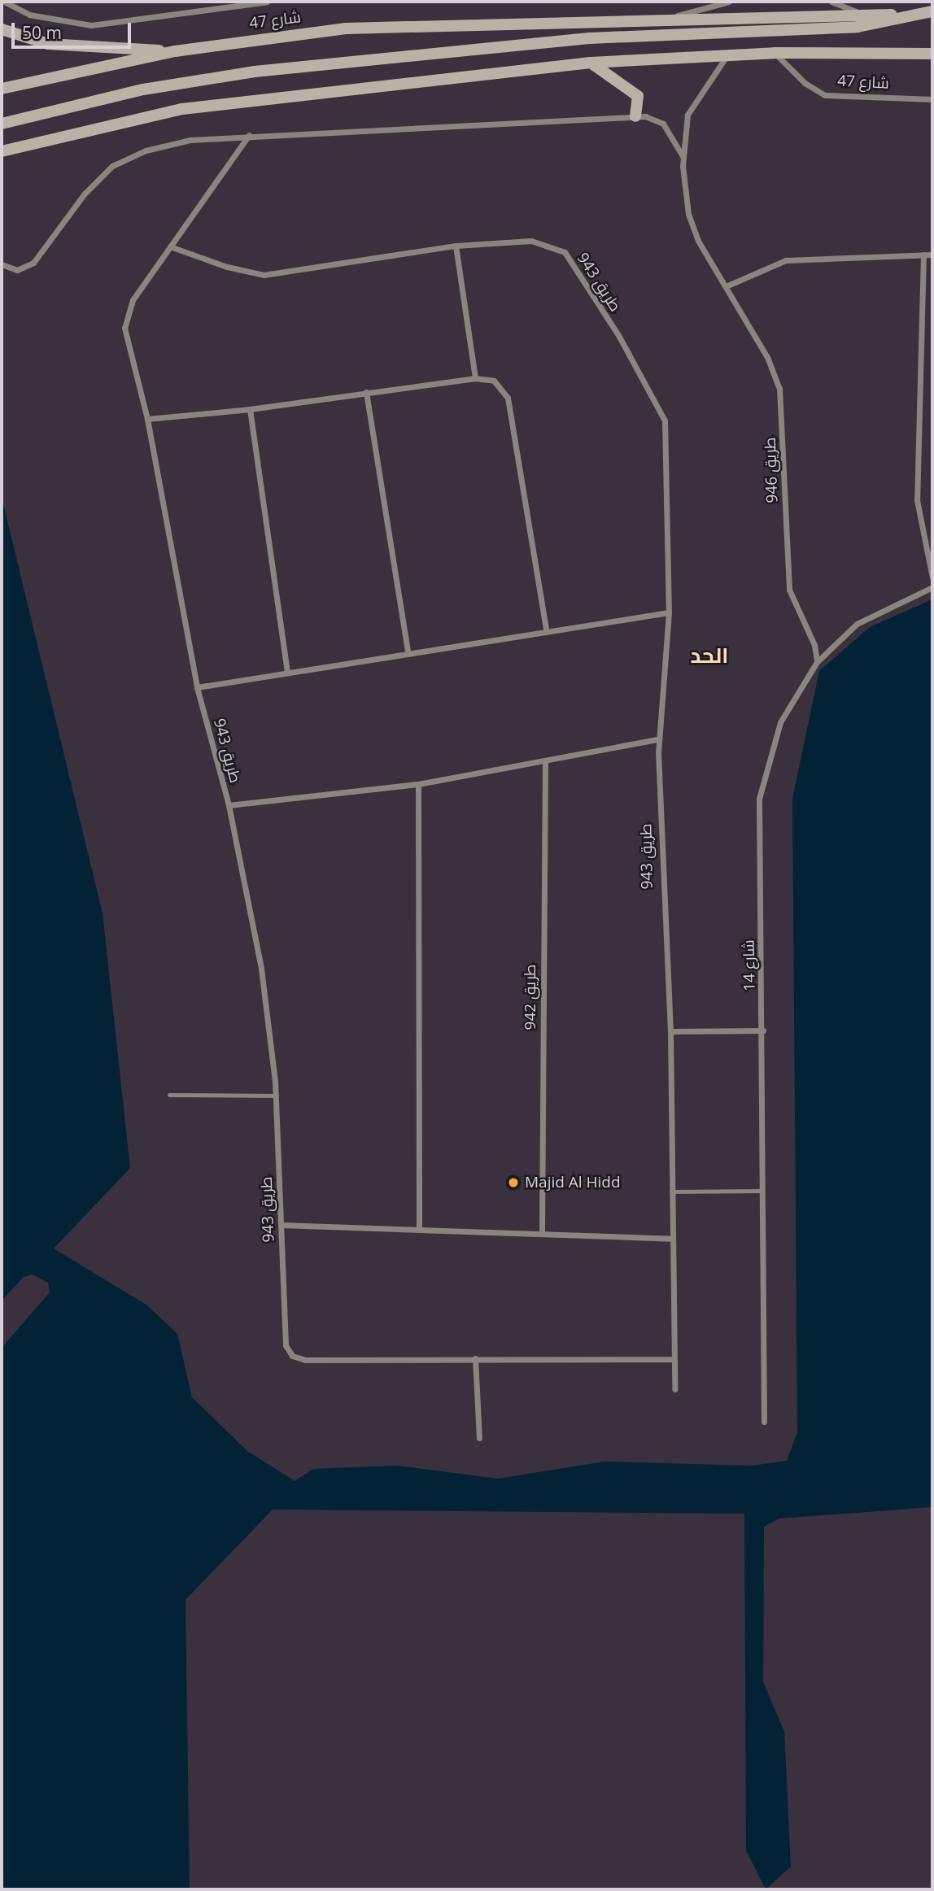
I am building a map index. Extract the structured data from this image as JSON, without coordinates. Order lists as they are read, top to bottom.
{
  "streets": {
    "street": [
      "شارع 47",
      "طريق 943",
      "طريق 946",
      "شارع 14",
      "طريق 942"
    ]
  },
  "crossings": [
    ["شارع 47", "طريق 946"],
    ["طريق 946", "شارع 14"]
  ],
  "districts": ["الحد"],
  "places": ["Majid Al Hidd"],
  "scale_bar": "50 m"
}
